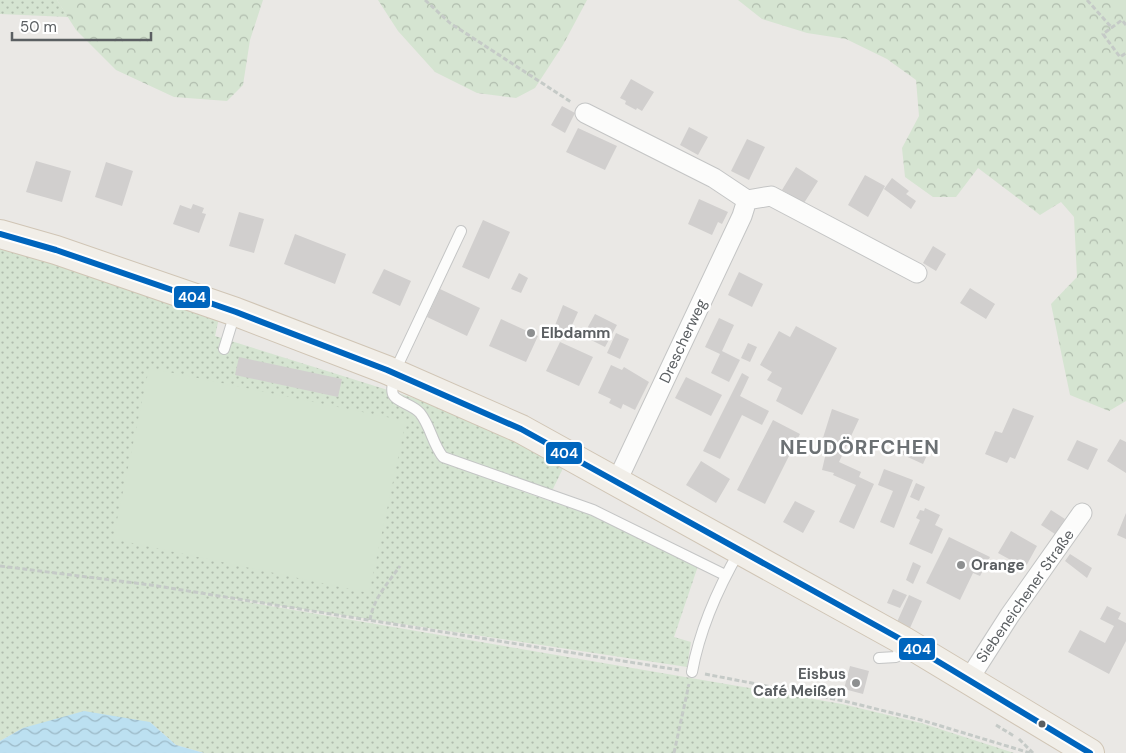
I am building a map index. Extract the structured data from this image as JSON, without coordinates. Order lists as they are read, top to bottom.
{
  "streets": {
    "main road": ["Siebeneichener Straße"],
    "street": ["Drescherweg"]
  },
  "crossings": [
    ["Drescherweg", "Siebeneichener Straße"]
  ],
  "districts": ["NEUDÖRFCHEN"],
  "places": ["Elbdamm", "Orange", "Eisbus Café Meißen"],
  "lines": ["transit line 404"],
  "scale_bar": "50 m"
}
